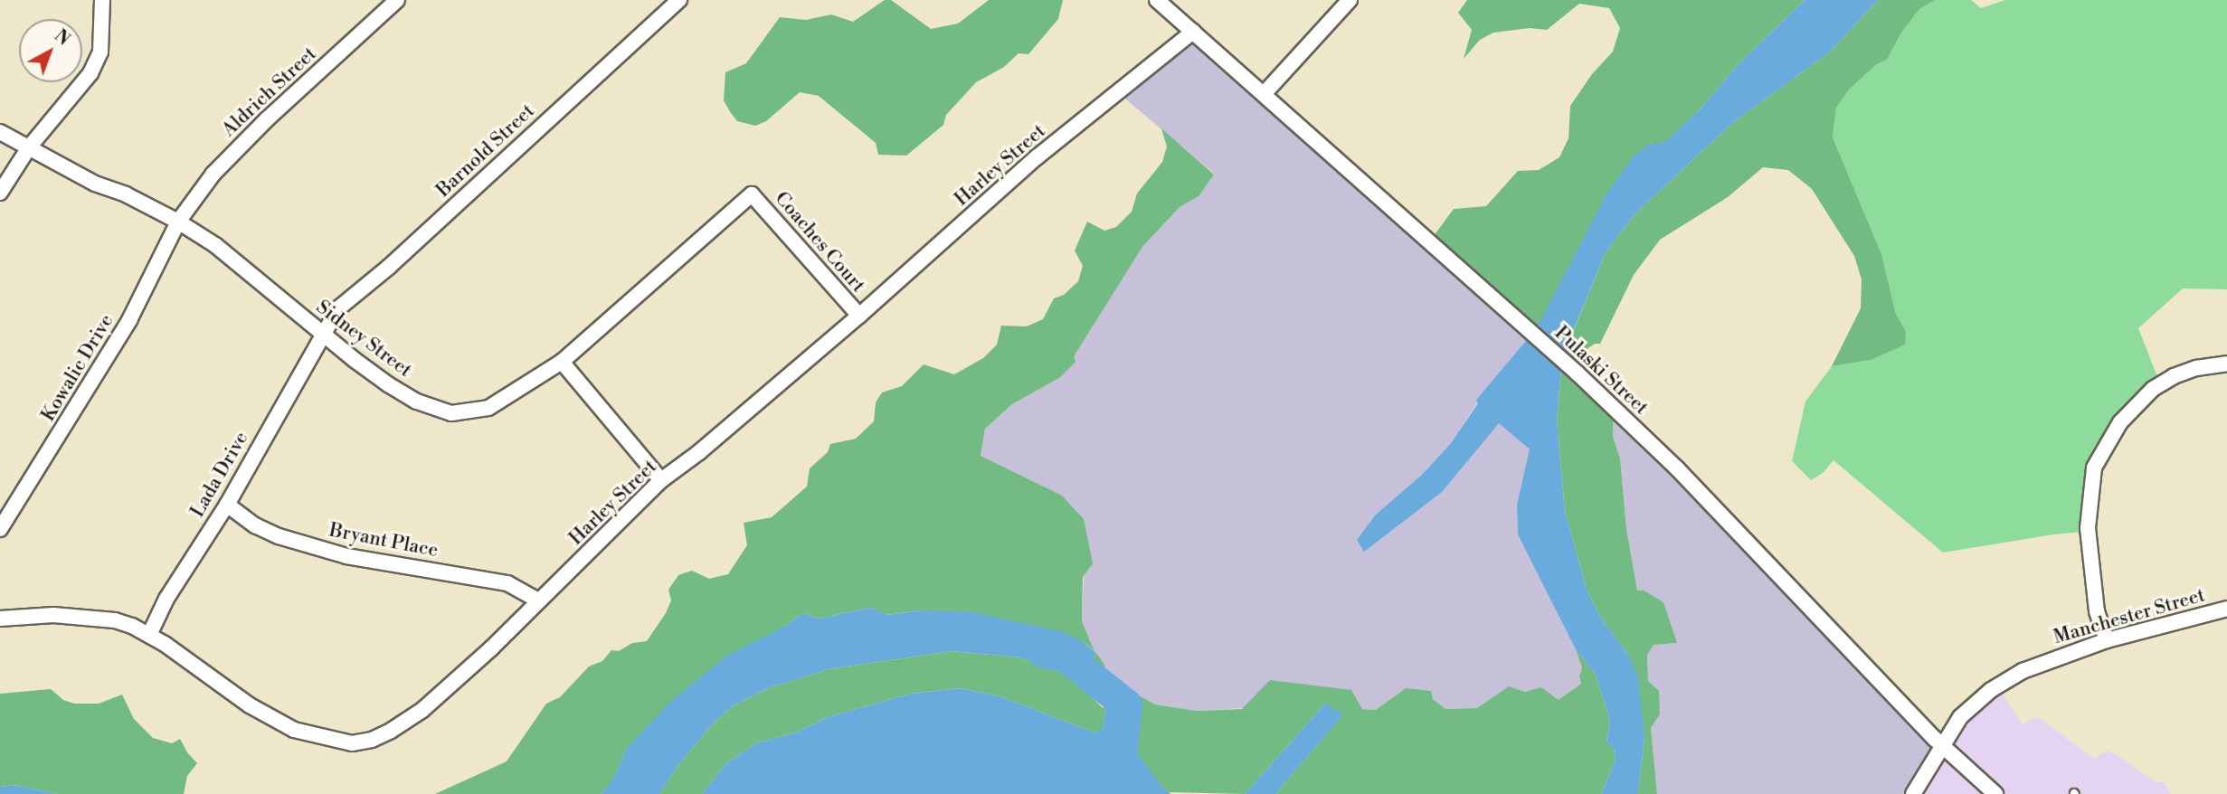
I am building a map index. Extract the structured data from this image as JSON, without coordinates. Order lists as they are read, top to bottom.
{
  "streets": {
    "street": [
      "Aldrich Street",
      "Barnold Street",
      "Harley Street",
      "Coaches Court",
      "Sidney Street",
      "Kowalic Drive",
      "Pulaski Street",
      "Lada Drive",
      "Bryant Place",
      "Manchester Street"
    ]
  },
  "crossings": [
    ["Aldrich Street", "Sidney Street"],
    ["Aldrich Street", "Kowalic Drive"],
    ["Barnold Street", "Sidney Street"],
    ["Barnold Street", "Lada Drive"],
    ["Harley Street", "Coaches Court"],
    ["Harley Street", "Pulaski Street"],
    ["Harley Street", "Lada Drive"],
    ["Harley Street", "Bryant Place"],
    ["Coaches Court", "Sidney Street"],
    ["Sidney Street", "Kowalic Drive"],
    ["Sidney Street", "Lada Drive"],
    ["Pulaski Street", "Manchester Street"],
    ["Lada Drive", "Bryant Place"]
  ],
  "north": "top right"
}
